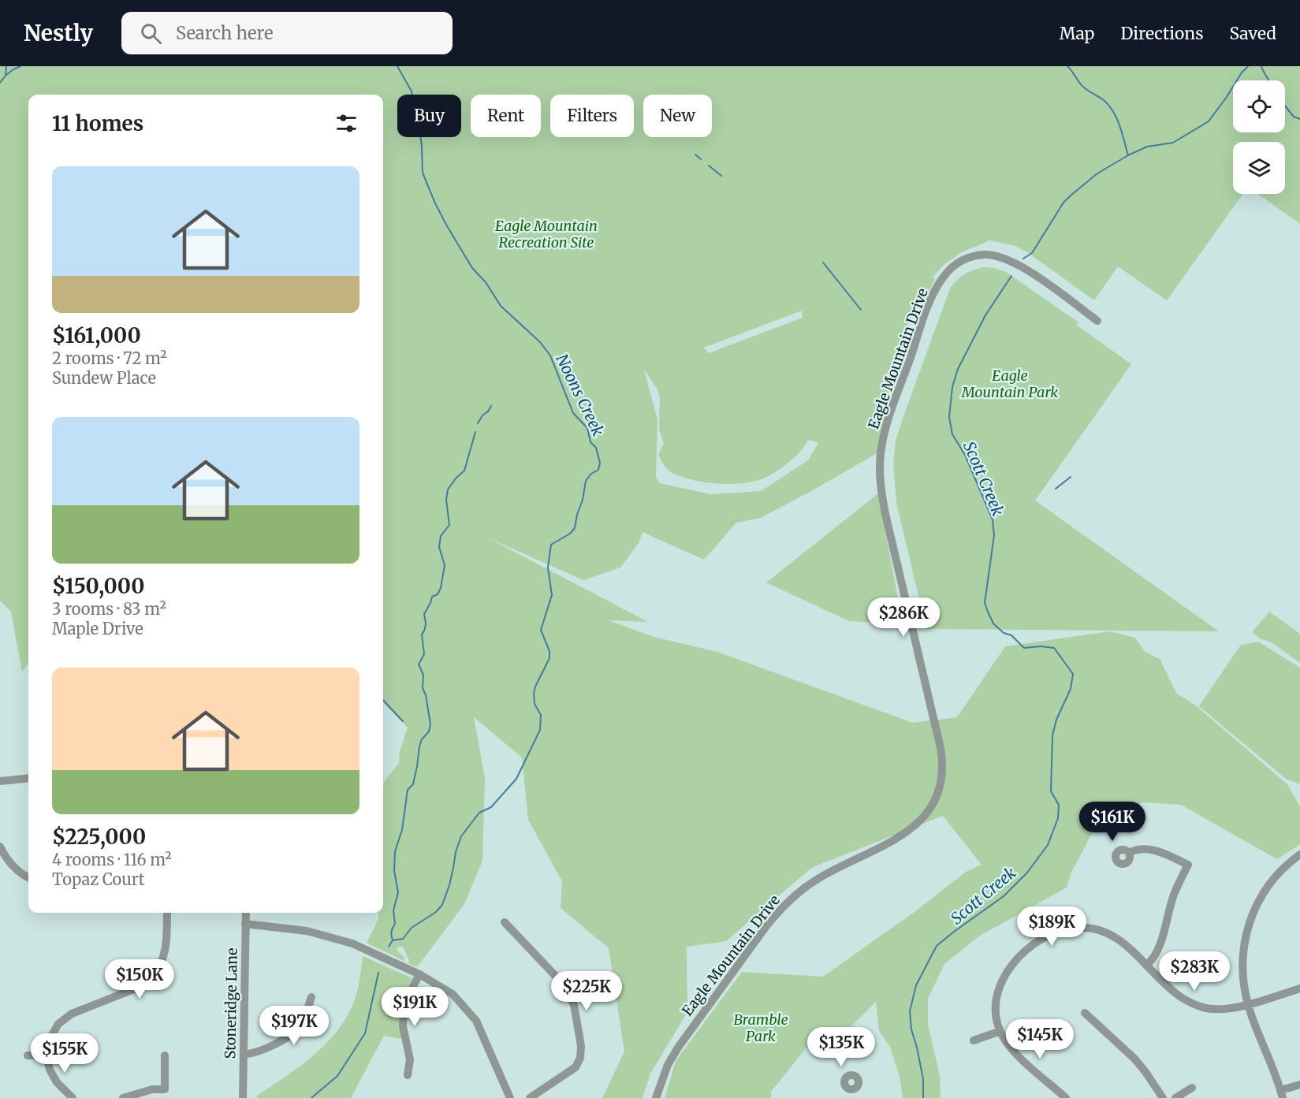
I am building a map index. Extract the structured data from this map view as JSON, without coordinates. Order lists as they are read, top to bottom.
{
  "streets": {
    "street": ["Eagle Mountain Drive", "Stoneridge Lane"]
  },
  "water": ["Noons Creek", "Scott Creek"],
  "parks": ["Eagle Mountain Recreation Site", "Eagle Mountain Park", "Bramble Park"],
  "page": {
    "header": "Nestly",
    "search": "Search here",
    "nav": ["Map", "Directions", "Saved"],
    "chip": [
      "Buy",
      "Rent",
      "Filters",
      "New"
    ],
    "heading": "11 homes",
    "list": [
      {
        "name": "$161,000",
        "note": "2 rooms · 72 m² · Sundew Place"
      },
      {
        "name": "$150,000",
        "note": "3 rooms · 83 m² · Maple Drive"
      },
      {
        "name": "$225,000",
        "note": "4 rooms · 116 m² · Topaz Court"
      }
    ],
    "price": [
      "$286K",
      "$161K",
      "$189K",
      "$283K",
      "$150K",
      "$225K",
      "$191K",
      "$197K",
      "$145K",
      "$135K",
      "$155K"
    ]
  }
}
